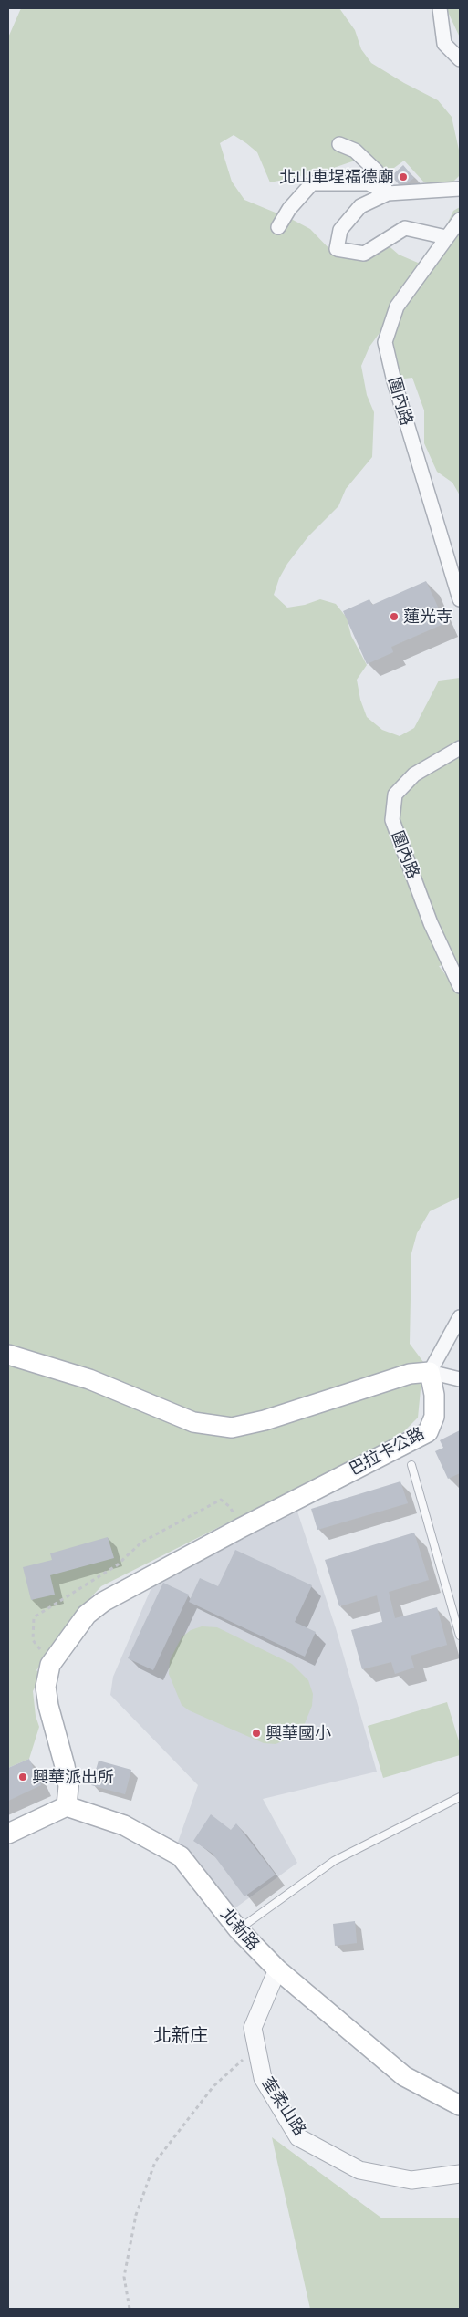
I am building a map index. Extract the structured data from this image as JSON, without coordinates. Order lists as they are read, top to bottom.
{
  "streets": {
    "main road": ["巴拉卡公路", "北新路"],
    "street": ["圍內路", "奎柔山路"]
  },
  "crossings": [
    ["巴拉卡公路", "北新路"],
    ["北新路", "奎柔山路"]
  ],
  "districts": ["北新庄"],
  "places": [
    "北山車埕福德廟",
    "蓮光寺",
    "興華國小",
    "興華派出所"
  ]
}
